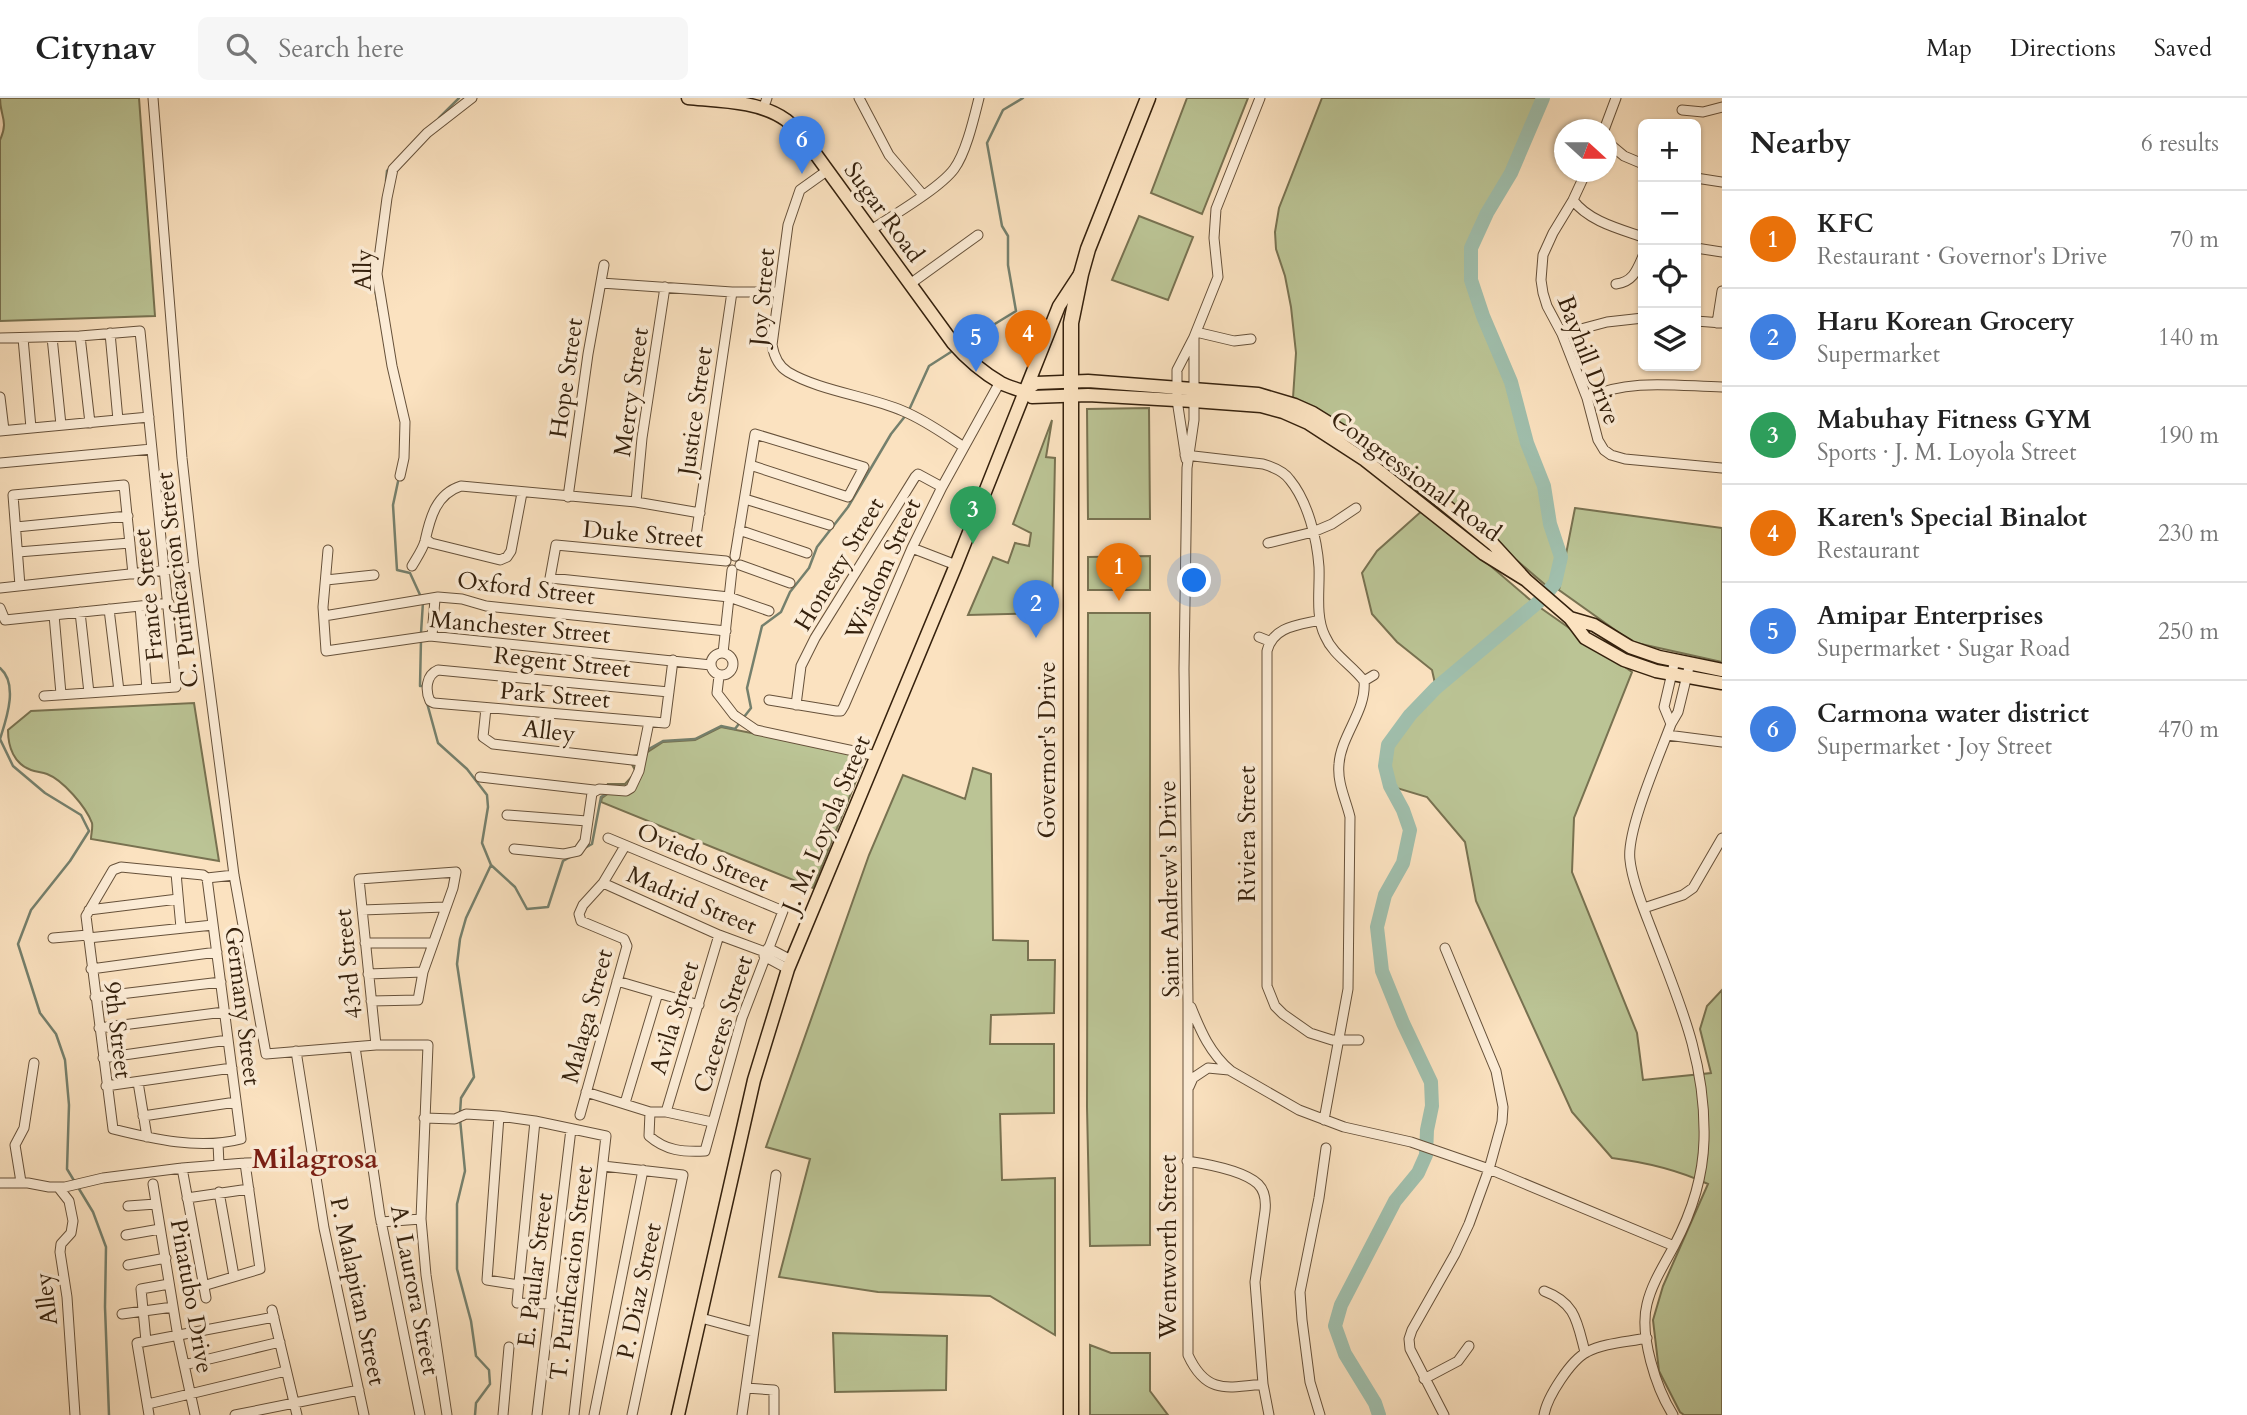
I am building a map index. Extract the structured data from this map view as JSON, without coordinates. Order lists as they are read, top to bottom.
{
  "streets": {
    "highway": ["Governor's Drive"],
    "main road": ["Sugar Road", "Congressional Road", "J. M. Loyola Street"],
    "street": [
      "Ally",
      "Joy Street",
      "Bayhill Drive",
      "Hope Street",
      "Mercy Street",
      "Justice Street",
      "Duke Street",
      "Honesty Street",
      "Wisdom Street",
      "C. Purificacion Street",
      "Oxford Street",
      "France Street",
      "Manchester Street",
      "Regent Street",
      "Park Street",
      "Alley",
      "Riviera Street",
      "Oviedo Street",
      "Saint Andrew's Drive",
      "Madrid Street",
      "43rd Street",
      "Germany Street",
      "Malaga Street",
      "Avila Street",
      "Caceres Street",
      "9th Street",
      "Wentworth Street",
      "E. Paular Street",
      "T. Purificacion Street",
      "A. Laurora Street",
      "P. Malapitan Street",
      "P. Diaz Street",
      "Pinatubo Drive"
    ]
  },
  "crossings": [
    ["Sugar Road", "Joy Street"],
    ["Sugar Road", "Congressional Road"],
    ["Sugar Road", "Wisdom Street"],
    ["Sugar Road", "Governor's Drive"],
    ["Sugar Road", "J. M. Loyola Street"],
    ["Joy Street", "Wisdom Street"],
    ["Congressional Road", "Governor's Drive"],
    ["Congressional Road", "Saint Andrew's Drive"],
    ["Honesty Street", "Wisdom Street"],
    ["C. Purificacion Street", "9th Street"],
    ["C. Purificacion Street", "P. Malapitan Street"],
    ["Oxford Street", "Manchester Street"],
    ["Regent Street", "Park Street"],
    ["Park Street", "Alley"],
    ["Governor's Drive", "J. M. Loyola Street"],
    ["J. M. Loyola Street", "Madrid Street"],
    ["Oviedo Street", "Malaga Street"],
    ["Oviedo Street", "Caceres Street"],
    ["Saint Andrew's Drive", "Wentworth Street"],
    ["Madrid Street", "Malaga Street"],
    ["Madrid Street", "Avila Street"],
    ["Madrid Street", "Caceres Street"],
    ["Germany Street", "9th Street"],
    ["E. Paular Street", "T. Purificacion Street"]
  ],
  "districts": ["Milagrosa"],
  "north": "right",
  "page": {
    "header": "Citynav",
    "search": "Search here",
    "nav": ["Map", "Directions", "Saved"],
    "heading": ["Nearby", "6 results"],
    "pins": [
      "6",
      "4",
      "5",
      "3",
      "1",
      "2"
    ],
    "map_buttons": ["+", "−"],
    "list": [
      {
        "mark": "1",
        "name": "KFC",
        "note": "Restaurant · Governor's Drive",
        "value": "70 m"
      },
      {
        "mark": "2",
        "name": "Haru Korean Grocery",
        "note": "Supermarket",
        "value": "140 m"
      },
      {
        "mark": "3",
        "name": "Mabuhay Fitness GYM",
        "note": "Sports · J. M. Loyola Street",
        "value": "190 m"
      },
      {
        "mark": "4",
        "name": "Karen's Special Binalot",
        "note": "Restaurant",
        "value": "230 m"
      },
      {
        "mark": "5",
        "name": "Amipar Enterprises",
        "note": "Supermarket · Sugar Road",
        "value": "250 m"
      },
      {
        "mark": "6",
        "name": "Carmona water district",
        "note": "Supermarket · Joy Street",
        "value": "470 m"
      }
    ]
  }
}
